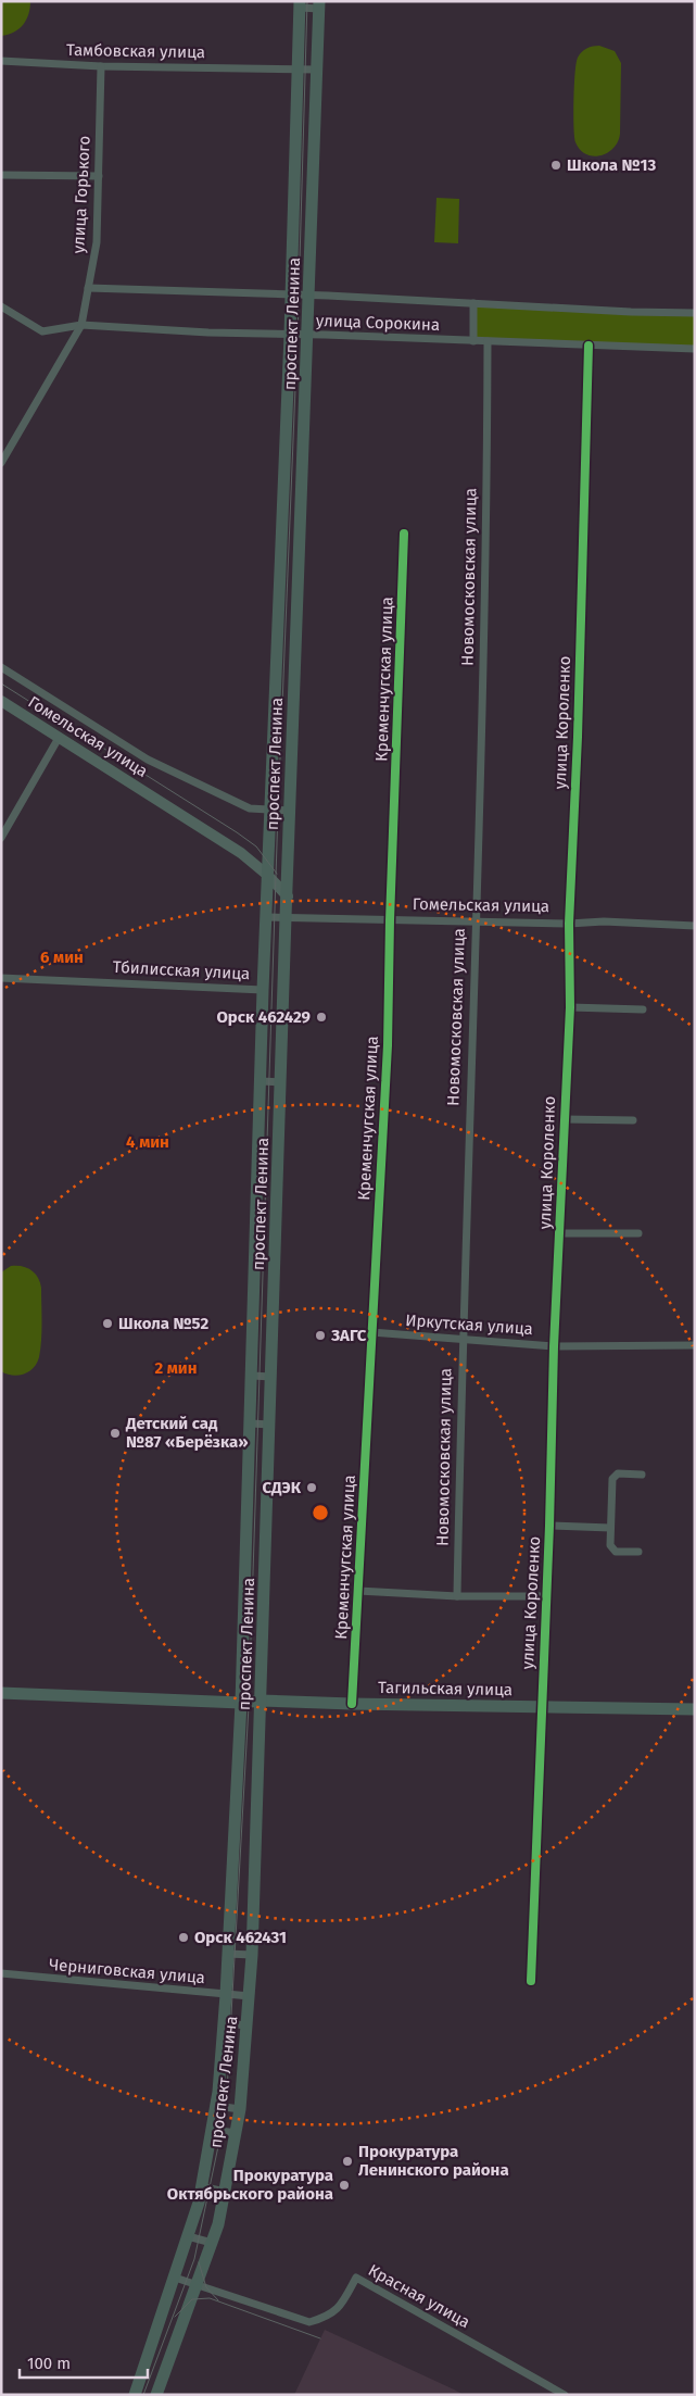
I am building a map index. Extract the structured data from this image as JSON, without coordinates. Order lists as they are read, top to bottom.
{
  "streets": {
    "main road": ["проспект Ленина", "Тагильская улица"],
    "street": [
      "Тамбовская улица",
      "улица Горького",
      "улица Сорокина",
      "Новомосковская улица",
      "Кременчугская улица",
      "улица Короленко",
      "Гомельская улица",
      "Тбилисская улица",
      "Иркутская улица",
      "Черниговская улица",
      "Красная улица"
    ]
  },
  "crossings": [
    ["Тамбовская улица", "улица Горького"],
    ["Тамбовская улица", "проспект Ленина"],
    ["улица Горького", "улица Сорокина"],
    ["улица Сорокина", "проспект Ленина"],
    ["улица Сорокина", "Новомосковская улица"],
    ["улица Сорокина", "улица Короленко"],
    ["проспект Ленина", "Гомельская улица"],
    ["проспект Ленина", "Тбилисская улица"],
    ["проспект Ленина", "Тагильская улица"],
    ["проспект Ленина", "Черниговская улица"],
    ["проспект Ленина", "Красная улица"],
    ["Новомосковская улица", "Гомельская улица"],
    ["Новомосковская улица", "Иркутская улица"],
    ["Кременчугская улица", "Гомельская улица"],
    ["Кременчугская улица", "Иркутская улица"],
    ["Кременчугская улица", "Тагильская улица"],
    ["улица Короленко", "Гомельская улица"],
    ["улица Короленко", "Иркутская улица"],
    ["улица Короленко", "Тагильская улица"]
  ],
  "places": [
    "Школа №13",
    "Орск 462429",
    "Школа №52",
    "ЗАГС",
    "Детский сад №87 «Берёзка»",
    "СДЭК",
    "Орск 462431",
    "Прокуратура Ленинского района",
    "Прокуратура Октябрьского района"
  ],
  "scale_bar": "100 m",
  "rings": ["6 мин", "4 мин", "2 мин"]
}
